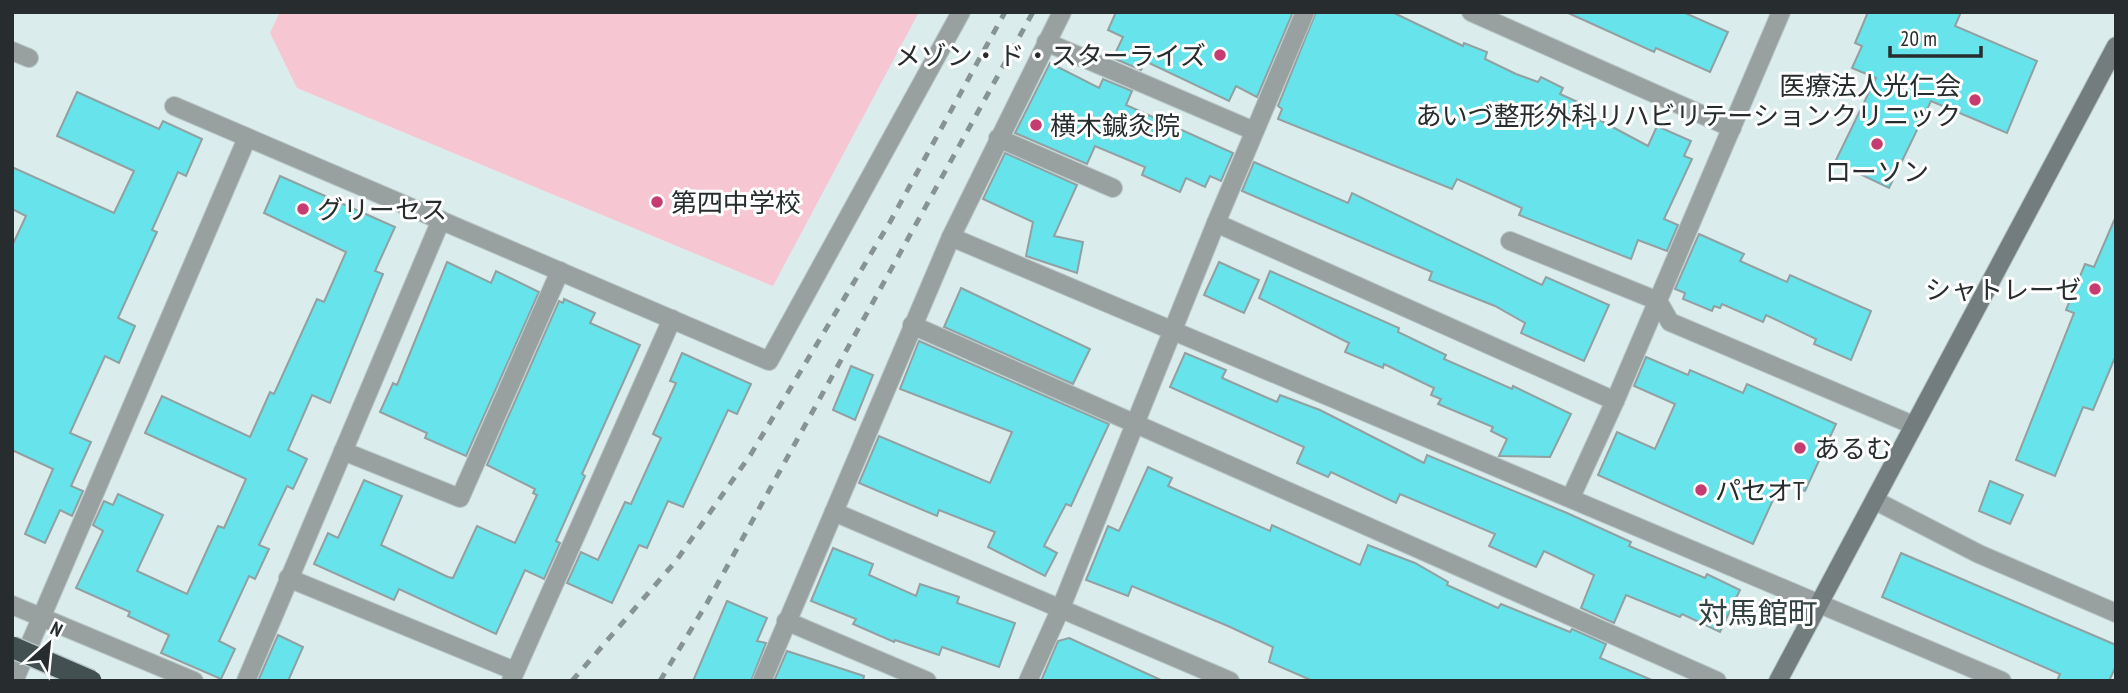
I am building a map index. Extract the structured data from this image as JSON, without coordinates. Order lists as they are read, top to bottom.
{
  "districts": ["対馬館町"],
  "places": [
    "メゾン・ド・スターライズ",
    "医療法人光仁会 あいづ整形外科リハビリテーションクリニック",
    "横木鍼灸院",
    "ローソン",
    "第四中学校",
    "グリーセス",
    "シャトレーゼ",
    "あるむ",
    "パセオT"
  ],
  "scale_bar": "20 m",
  "north": "top right"
}
